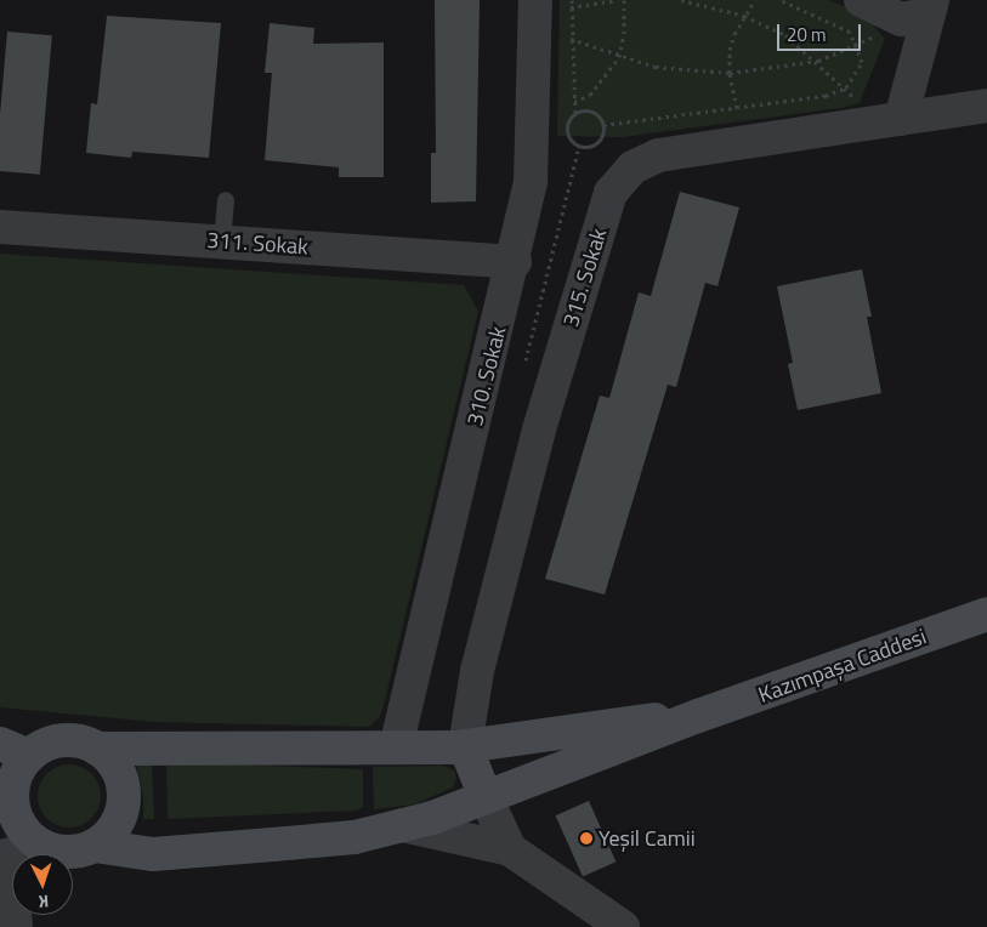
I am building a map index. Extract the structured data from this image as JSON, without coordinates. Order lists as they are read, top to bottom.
{
  "streets": {
    "main road": ["Kazımpaşa Caddesi"],
    "street": ["311. Sokak", "315. Sokak", "310. Sokak"]
  },
  "crossings": [
    ["311. Sokak", "310. Sokak"],
    ["315. Sokak", "Kazımpaşa Caddesi"],
    ["310. Sokak", "Kazımpaşa Caddesi"]
  ],
  "places": ["Yeşil Camii"],
  "scale_bar": "20 m",
  "north": "bottom"
}
